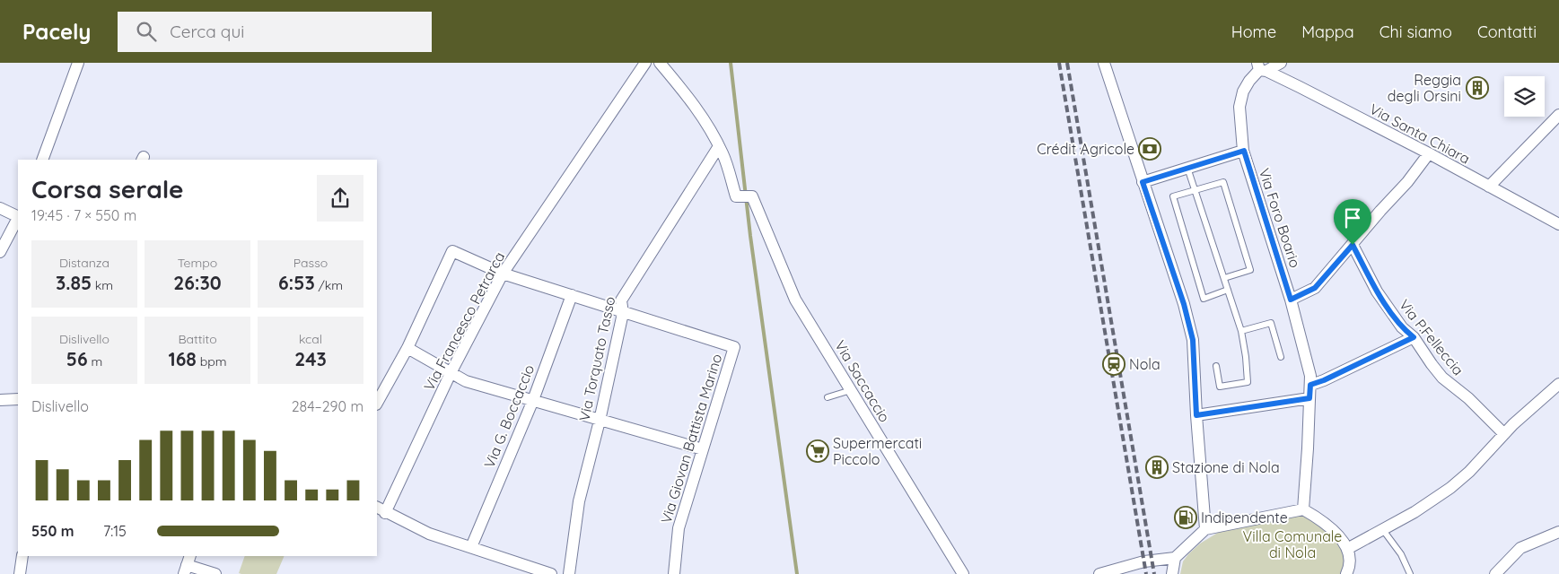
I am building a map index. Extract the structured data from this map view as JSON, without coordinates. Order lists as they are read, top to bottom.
{
  "streets": {
    "street": [
      "Via Santa Chiara",
      "Via Foro Boario",
      "Via Francesco Petrarca",
      "Via P.Felleccia",
      "Via Torquato Tasso",
      "Via Saccaccio",
      "Via G. Boccaccio",
      "Via Giovan Battista Marino"
    ]
  },
  "crossings": [
    ["Via Santa Chiara", "Via Foro Boario"],
    ["Via Torquato Tasso", "Via Saccaccio"],
    ["Via Torquato Tasso", "Via Giovan Battista Marino"]
  ],
  "parks": ["Villa Comunale di Nola"],
  "places": {
    "building": ["Reggia degli Orsini", "Stazione di Nola"],
    "bank": ["Crédit Agricole"],
    "station": ["Nola"],
    "supermarket": ["Supermercati Piccolo"],
    "fuel station": ["Indipendente"]
  },
  "page": {
    "header": "Pacely",
    "search": "Cerca qui",
    "nav": [
      "Home",
      "Mappa",
      "Chi siamo",
      "Contatti"
    ],
    "heading": ["Corsa serale", "19:45 · 7 × 550 m"],
    "stats": [
      ["Distanza", "3.85 km"],
      ["Tempo", "26:30"],
      ["Passo", "6:53 /km"],
      ["Dislivello", "56 m"],
      ["Battito", "168 bpm"],
      ["kcal", "243"]
    ],
    "chart": ["Dislivello", "284–290 m"],
    "list": [
      {
        "name": "550 m",
        "note": "7:15"
      }
    ]
  }
}
